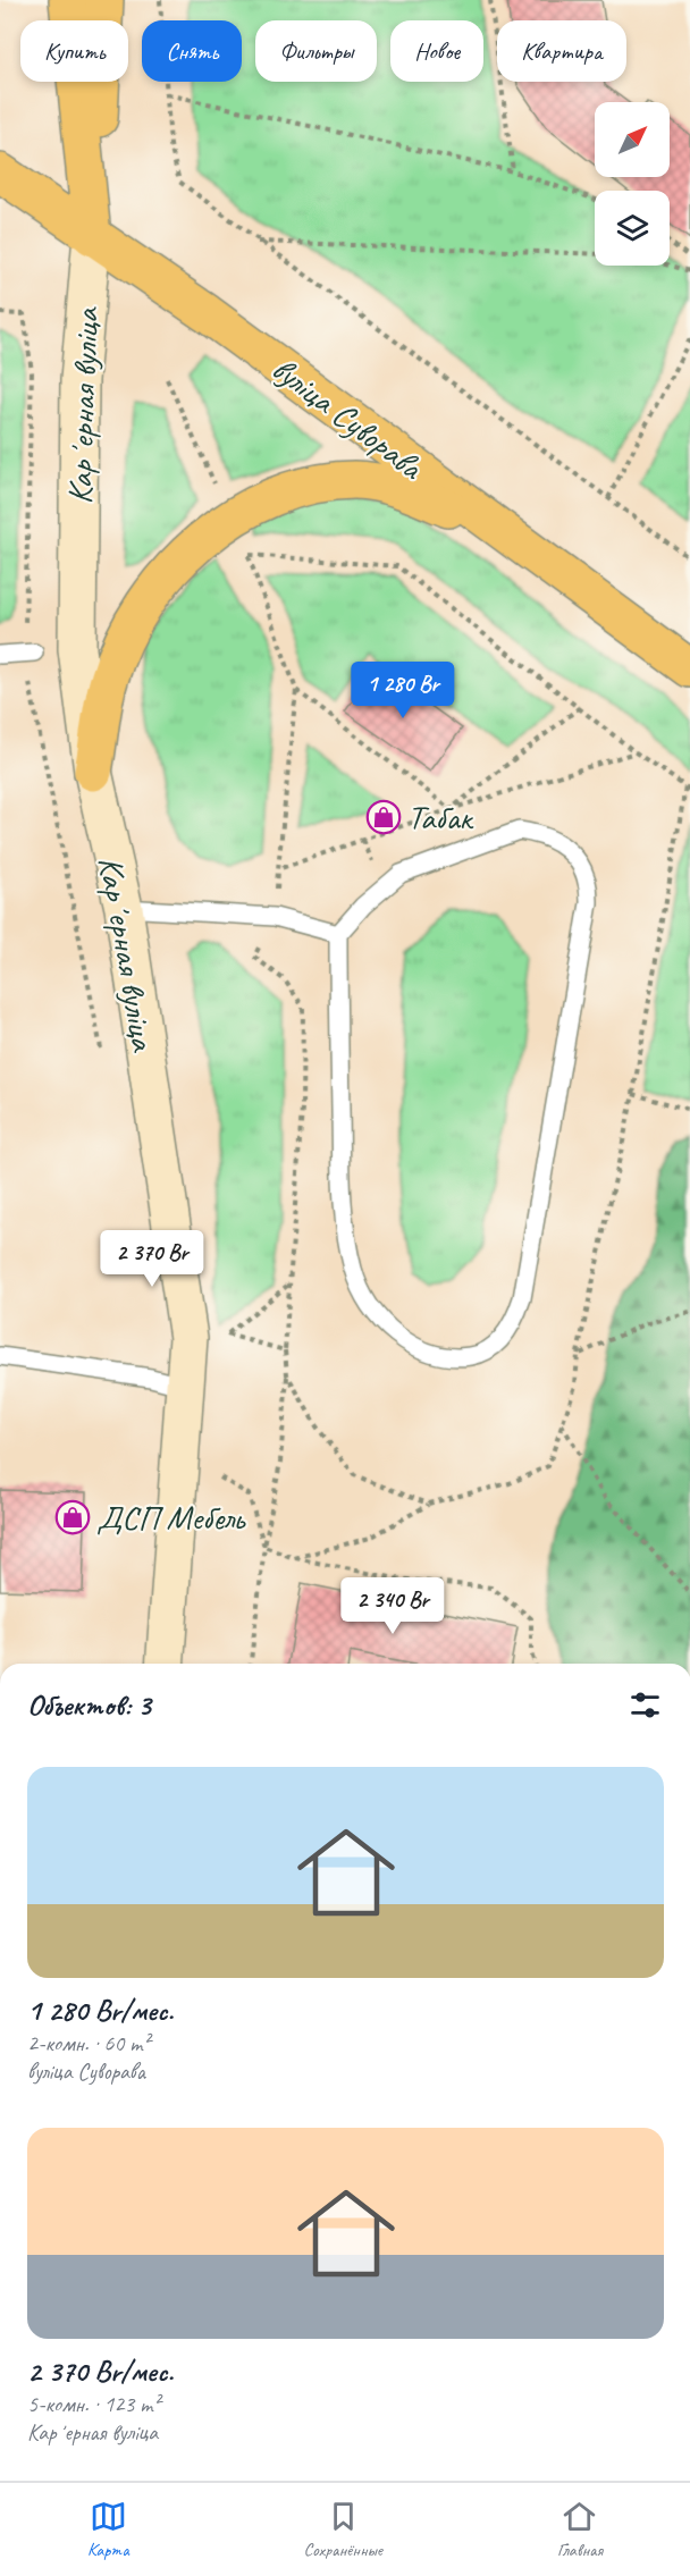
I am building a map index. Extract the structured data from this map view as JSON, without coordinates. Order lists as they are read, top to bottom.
{
  "streets": {
    "main road": ["вуліца Суворава"],
    "street": ["Карʼерная вуліца"]
  },
  "crossings": [
    ["Карʼерная вуліца", "вуліца Суворава"]
  ],
  "places": {
    "shop": ["Табак", "ДСП Мебель"]
  },
  "north": "top right",
  "page": {
    "chip": [
      "Купить",
      "Снять",
      "Фильтры",
      "Новое",
      "Квартира"
    ],
    "price": ["1 280 Br", "2 370 Br", "2 340 Br"],
    "heading": "Объектов: 3",
    "list": [
      {
        "name": "1 280 Br/мес.",
        "note": "2-комн. · 60 m² · вуліца Суворава"
      },
      {
        "name": "2 370 Br/мес.",
        "note": "5-комн. · 123 m² · Карʼерная вуліца"
      }
    ],
    "tabs": ["Карта", "Сохранённые", "Главная"]
  }
}
